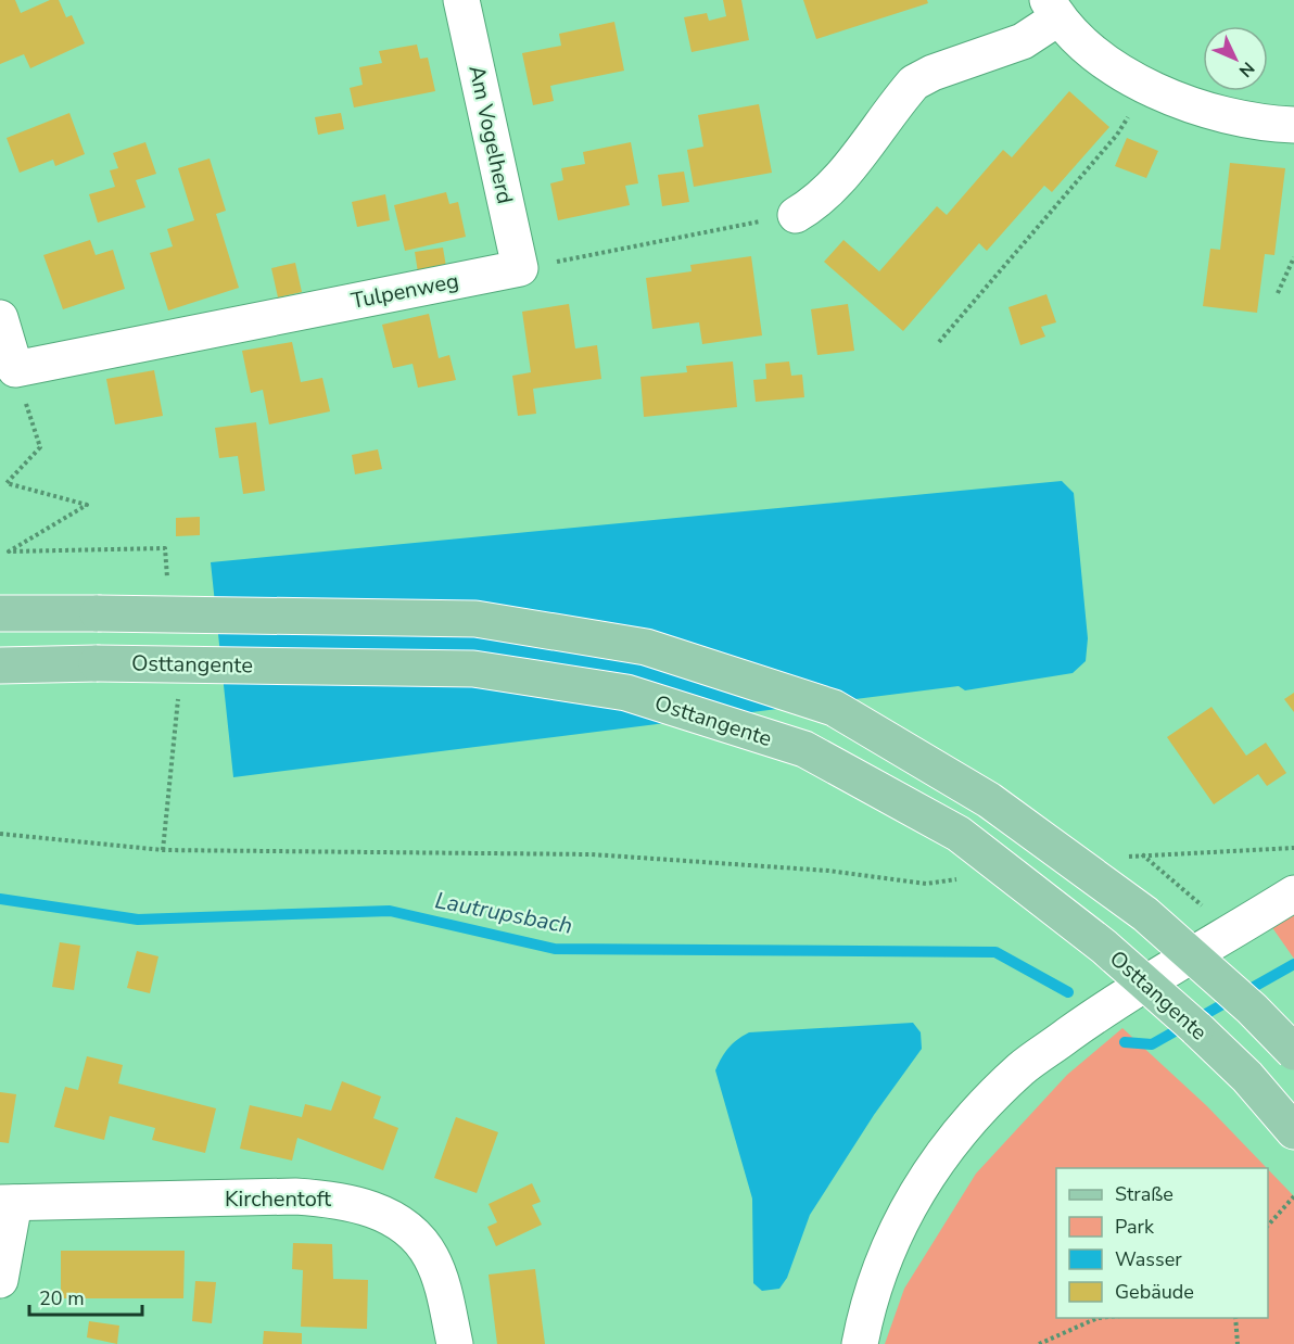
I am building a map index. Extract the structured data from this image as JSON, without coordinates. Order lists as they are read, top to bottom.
{
  "streets": {
    "main road": ["Osttangente"],
    "street": ["Am Vogelherd", "Tulpenweg", "Kirchentoft"]
  },
  "crossings": [
    ["Am Vogelherd", "Tulpenweg"]
  ],
  "water": ["Lautrupsbach"],
  "legend": [
    "Straße",
    "Park",
    "Wasser",
    "Gebäude"
  ],
  "scale_bar": "20 m",
  "north": "bottom right"
}
